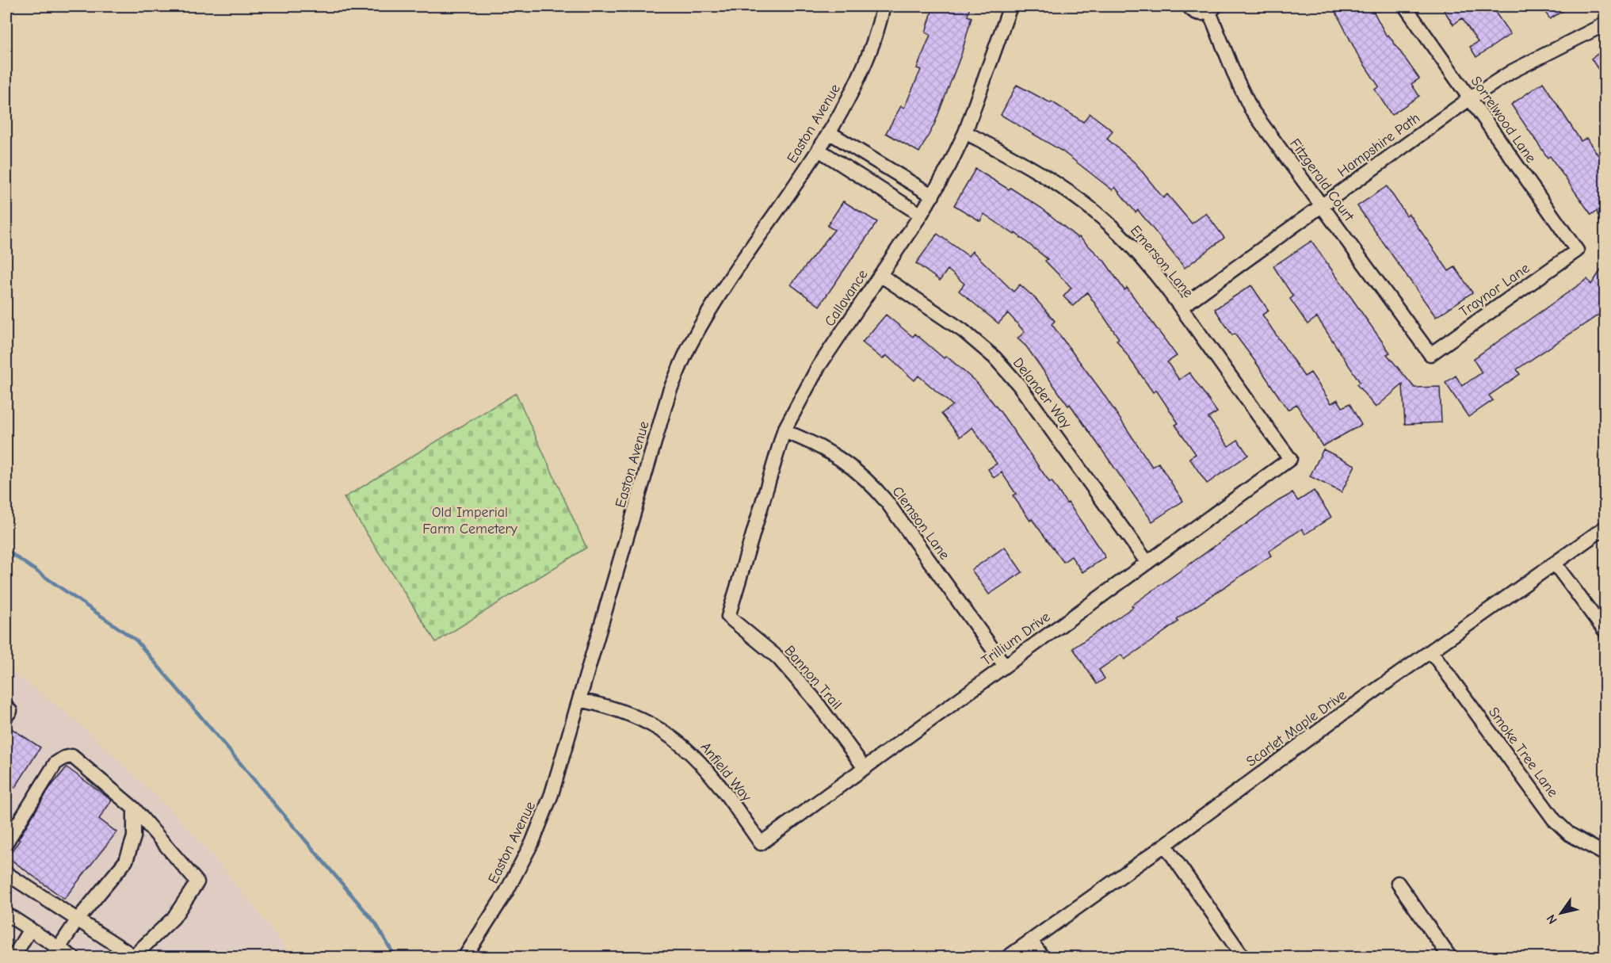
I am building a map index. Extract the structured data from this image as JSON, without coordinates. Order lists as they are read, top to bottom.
{
  "streets": {
    "street": [
      "Sorrelwood Lane",
      "Easton Avenue",
      "Hampshire Path",
      "Fitzgerald Court",
      "Emerson Lane",
      "Traynor Lane",
      "Callavance",
      "Delander Way",
      "Clemson Lane",
      "Trillium Drive",
      "Bannon Trail",
      "Scarlet Maple Drive",
      "Smoke Tree Lane",
      "Anfield Way"
    ]
  },
  "crossings": [
    ["Sorrelwood Lane", "Hampshire Path"],
    ["Sorrelwood Lane", "Traynor Lane"],
    ["Easton Avenue", "Anfield Way"],
    ["Hampshire Path", "Fitzgerald Court"],
    ["Hampshire Path", "Emerson Lane"],
    ["Fitzgerald Court", "Traynor Lane"],
    ["Emerson Lane", "Callavance"],
    ["Emerson Lane", "Trillium Drive"],
    ["Callavance", "Delander Way"],
    ["Callavance", "Clemson Lane"],
    ["Callavance", "Bannon Trail"],
    ["Delander Way", "Trillium Drive"],
    ["Clemson Lane", "Trillium Drive"],
    ["Trillium Drive", "Bannon Trail"],
    ["Trillium Drive", "Anfield Way"],
    ["Scarlet Maple Drive", "Smoke Tree Lane"]
  ],
  "parks": ["Old Imperial Farm Cemetery"],
  "north": "bottom left"
}
